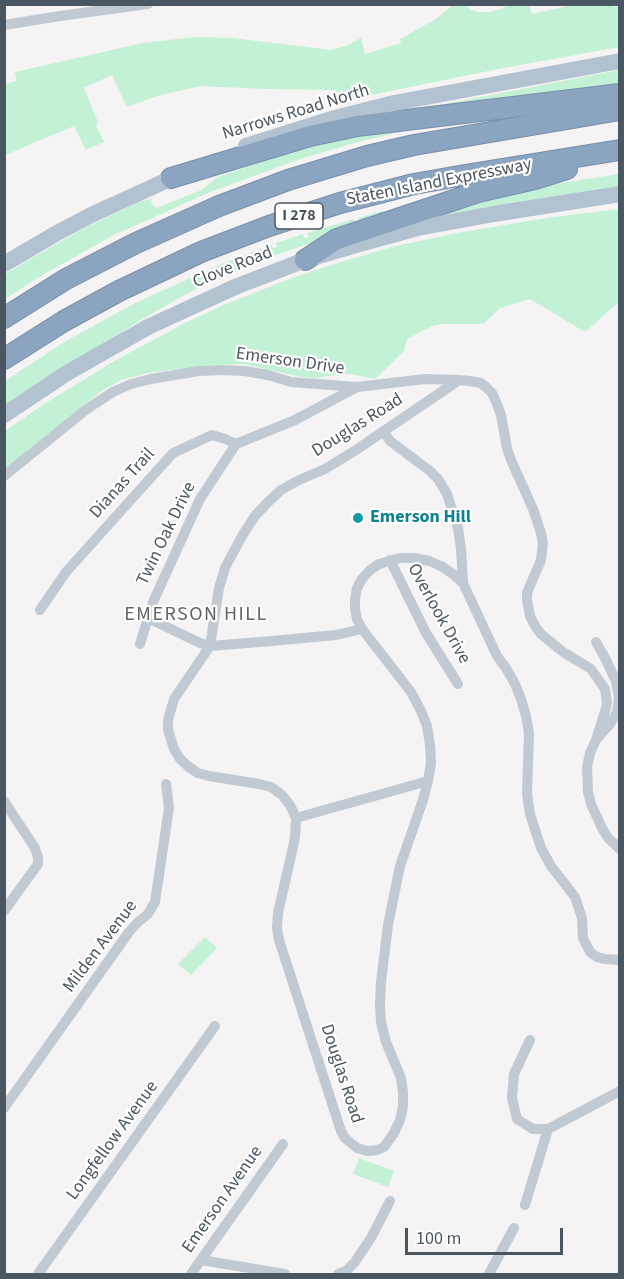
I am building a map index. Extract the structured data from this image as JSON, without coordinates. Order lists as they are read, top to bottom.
{
  "streets": {
    "highway": ["Staten Island Expressway", "I 278"],
    "main road": ["Narrows Road North", "Clove Road"],
    "street": [
      "Emerson Drive",
      "Douglas Road",
      "Dianas Trail",
      "Twin Oak Drive",
      "Overlook Drive",
      "Milden Avenue",
      "Longfellow Avenue",
      "Emerson Avenue"
    ]
  },
  "crossings": [
    ["Emerson Drive", "Douglas Road"],
    ["Douglas Road", "Overlook Drive"],
    ["Dianas Trail", "Twin Oak Drive"]
  ],
  "districts": ["EMERSON HILL"],
  "places": ["Emerson Hill"],
  "scale_bar": "100 m"
}
